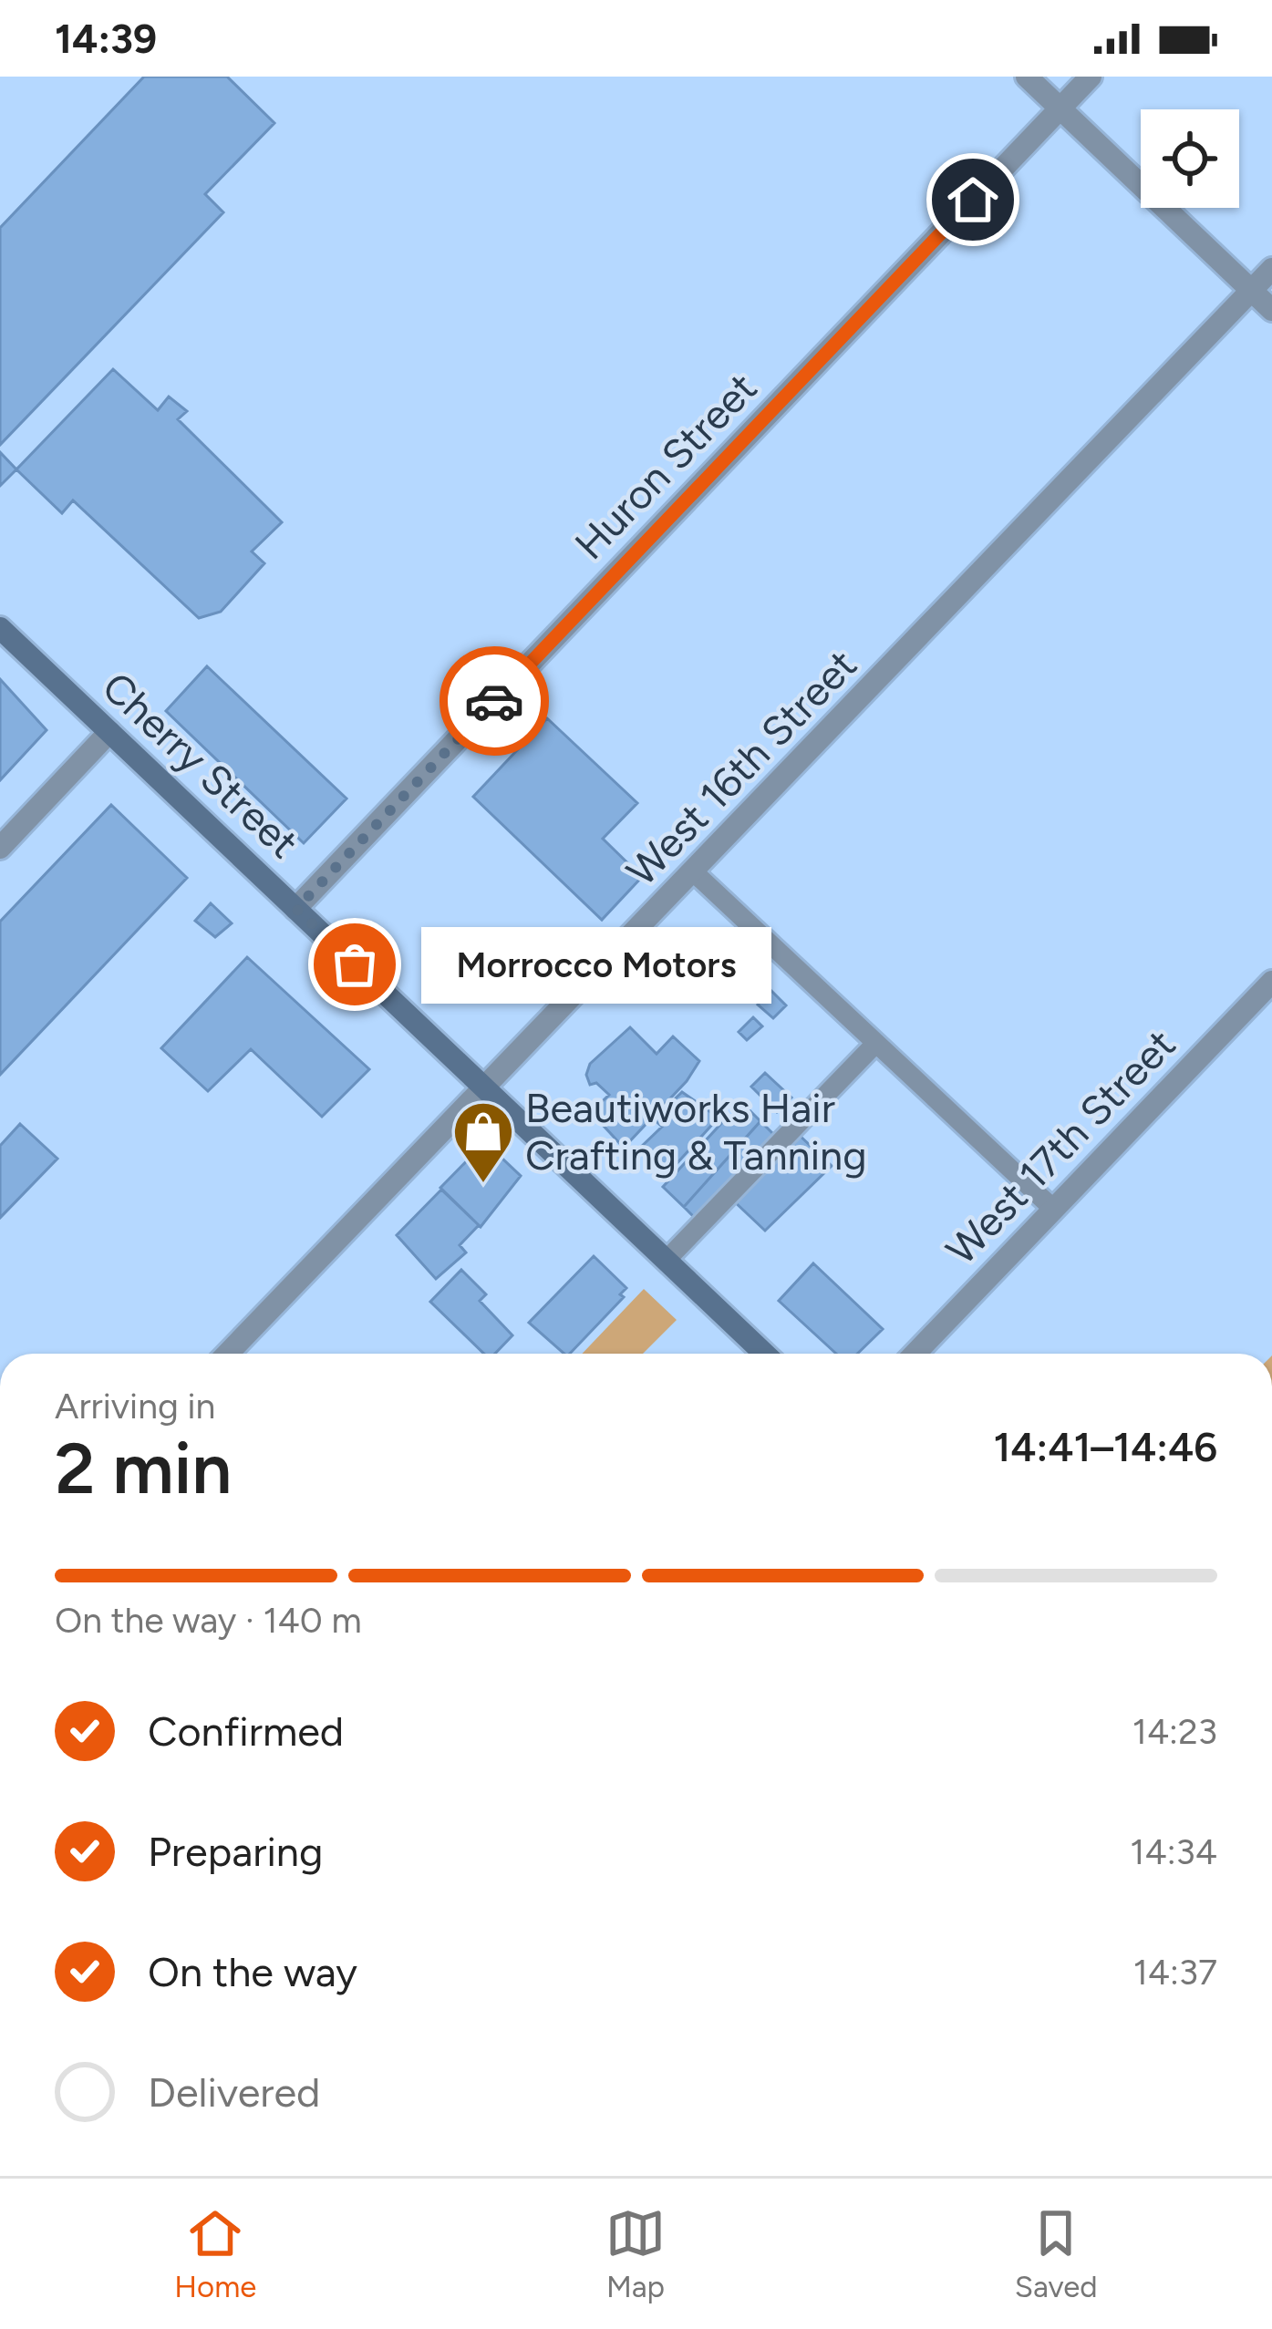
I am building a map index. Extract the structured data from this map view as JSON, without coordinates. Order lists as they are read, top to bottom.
{
  "streets": {
    "street": [
      "Huron Street",
      "Cherry Street",
      "West 16th Street",
      "West 17th Street"
    ]
  },
  "crossings": [
    ["Huron Street", "Cherry Street"],
    ["Cherry Street", "West 16th Street"]
  ],
  "places": {
    "other": ["Morrocco Motors"],
    "shop": ["Beautiworks Hair Crafting & Tanning"]
  },
  "page": {
    "status": "14:39",
    "bubble": "Morrocco Motors",
    "heading": ["2 min", "Arriving in", "14:41–14:46"],
    "bar": "On the way · 140 m",
    "list": [
      ["Confirmed", "14:23"],
      ["Preparing", "14:34"],
      ["On the way", "14:37"],
      "Delivered"
    ],
    "tabs": ["Home", "Map", "Saved"]
  }
}
